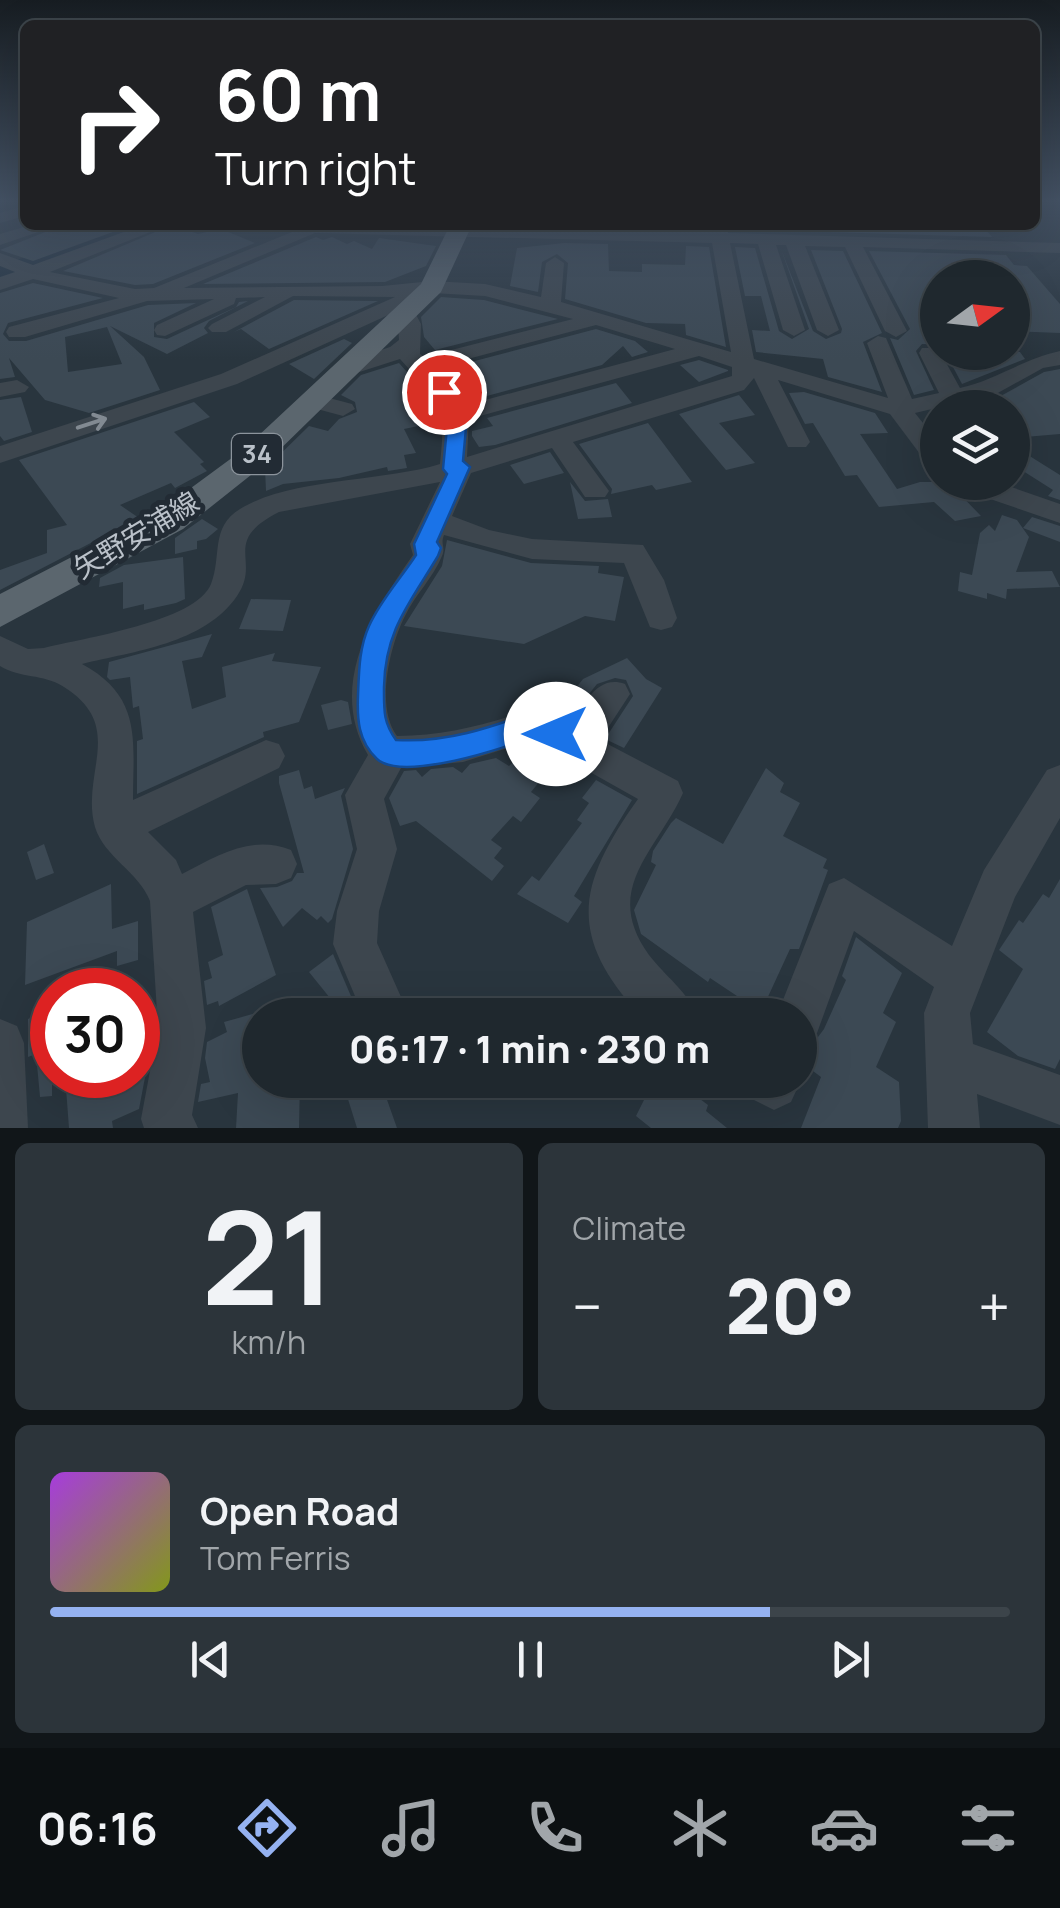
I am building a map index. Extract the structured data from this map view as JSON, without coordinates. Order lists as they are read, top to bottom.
{
  "streets": {
    "main road": ["34", "矢野安浦線"]
  },
  "north": "right",
  "page": {
    "turn": ["60 m", "Turn right"],
    "limit": "30",
    "trip": "06:17 · 1 min · 230 m",
    "tile": [
      ["21", "km/h"],
      "Climate"
    ],
    "heat": ["−", "20°", "+"],
    "song": ["Open Road", "Tom Ferris"],
    "tabs": "06:16"
  }
}
